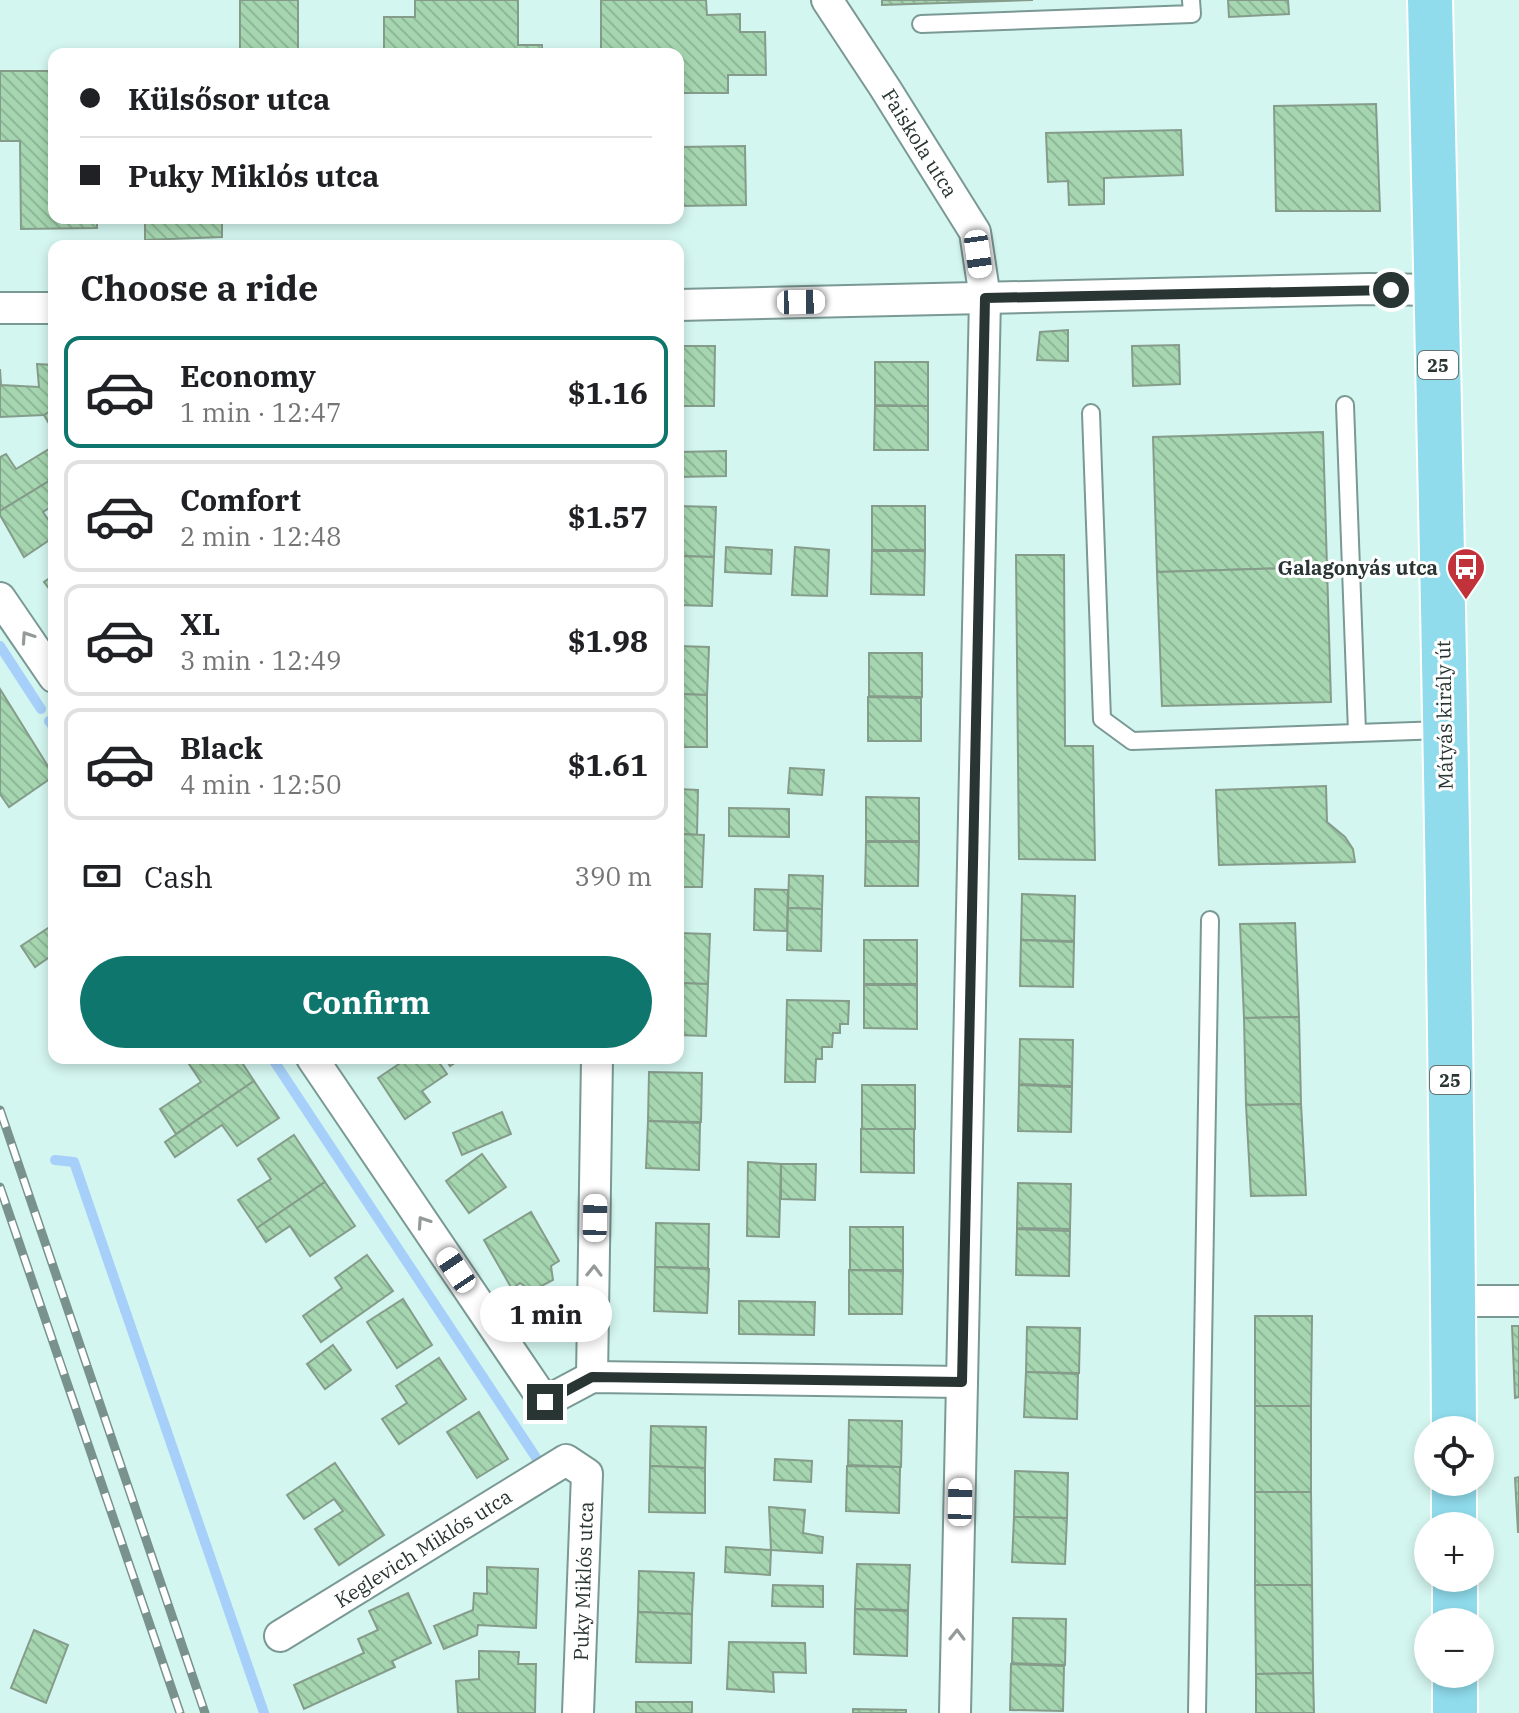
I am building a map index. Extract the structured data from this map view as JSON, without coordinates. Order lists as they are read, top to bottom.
{
  "streets": {
    "main road": ["25", "Mátyás király út"],
    "street": ["Faiskola utca", "Keglevich Miklós utca", "Puky Miklós utca"]
  },
  "crossings": [
    ["Keglevich Miklós utca", "Puky Miklós utca"]
  ],
  "places": {
    "bus stop": ["Galagonyás utca"]
  },
  "page": {
    "banner": ["Külsősor utca", "Puky Miklós utca"],
    "heading": "Choose a ride",
    "list": [
      {
        "name": "Economy",
        "note": "1 min · 12:47",
        "value": "$1.16"
      },
      {
        "name": "Comfort",
        "note": "2 min · 12:48",
        "value": "$1.57"
      },
      {
        "name": "XL",
        "note": "3 min · 12:49",
        "value": "$1.98"
      },
      {
        "name": "Black",
        "note": "4 min · 12:50",
        "value": "$1.61"
      }
    ],
    "pay": ["Cash", "390 m"],
    "buttons": "Confirm",
    "bubble": "1 min",
    "map_buttons": ["+", "−"]
  }
}
